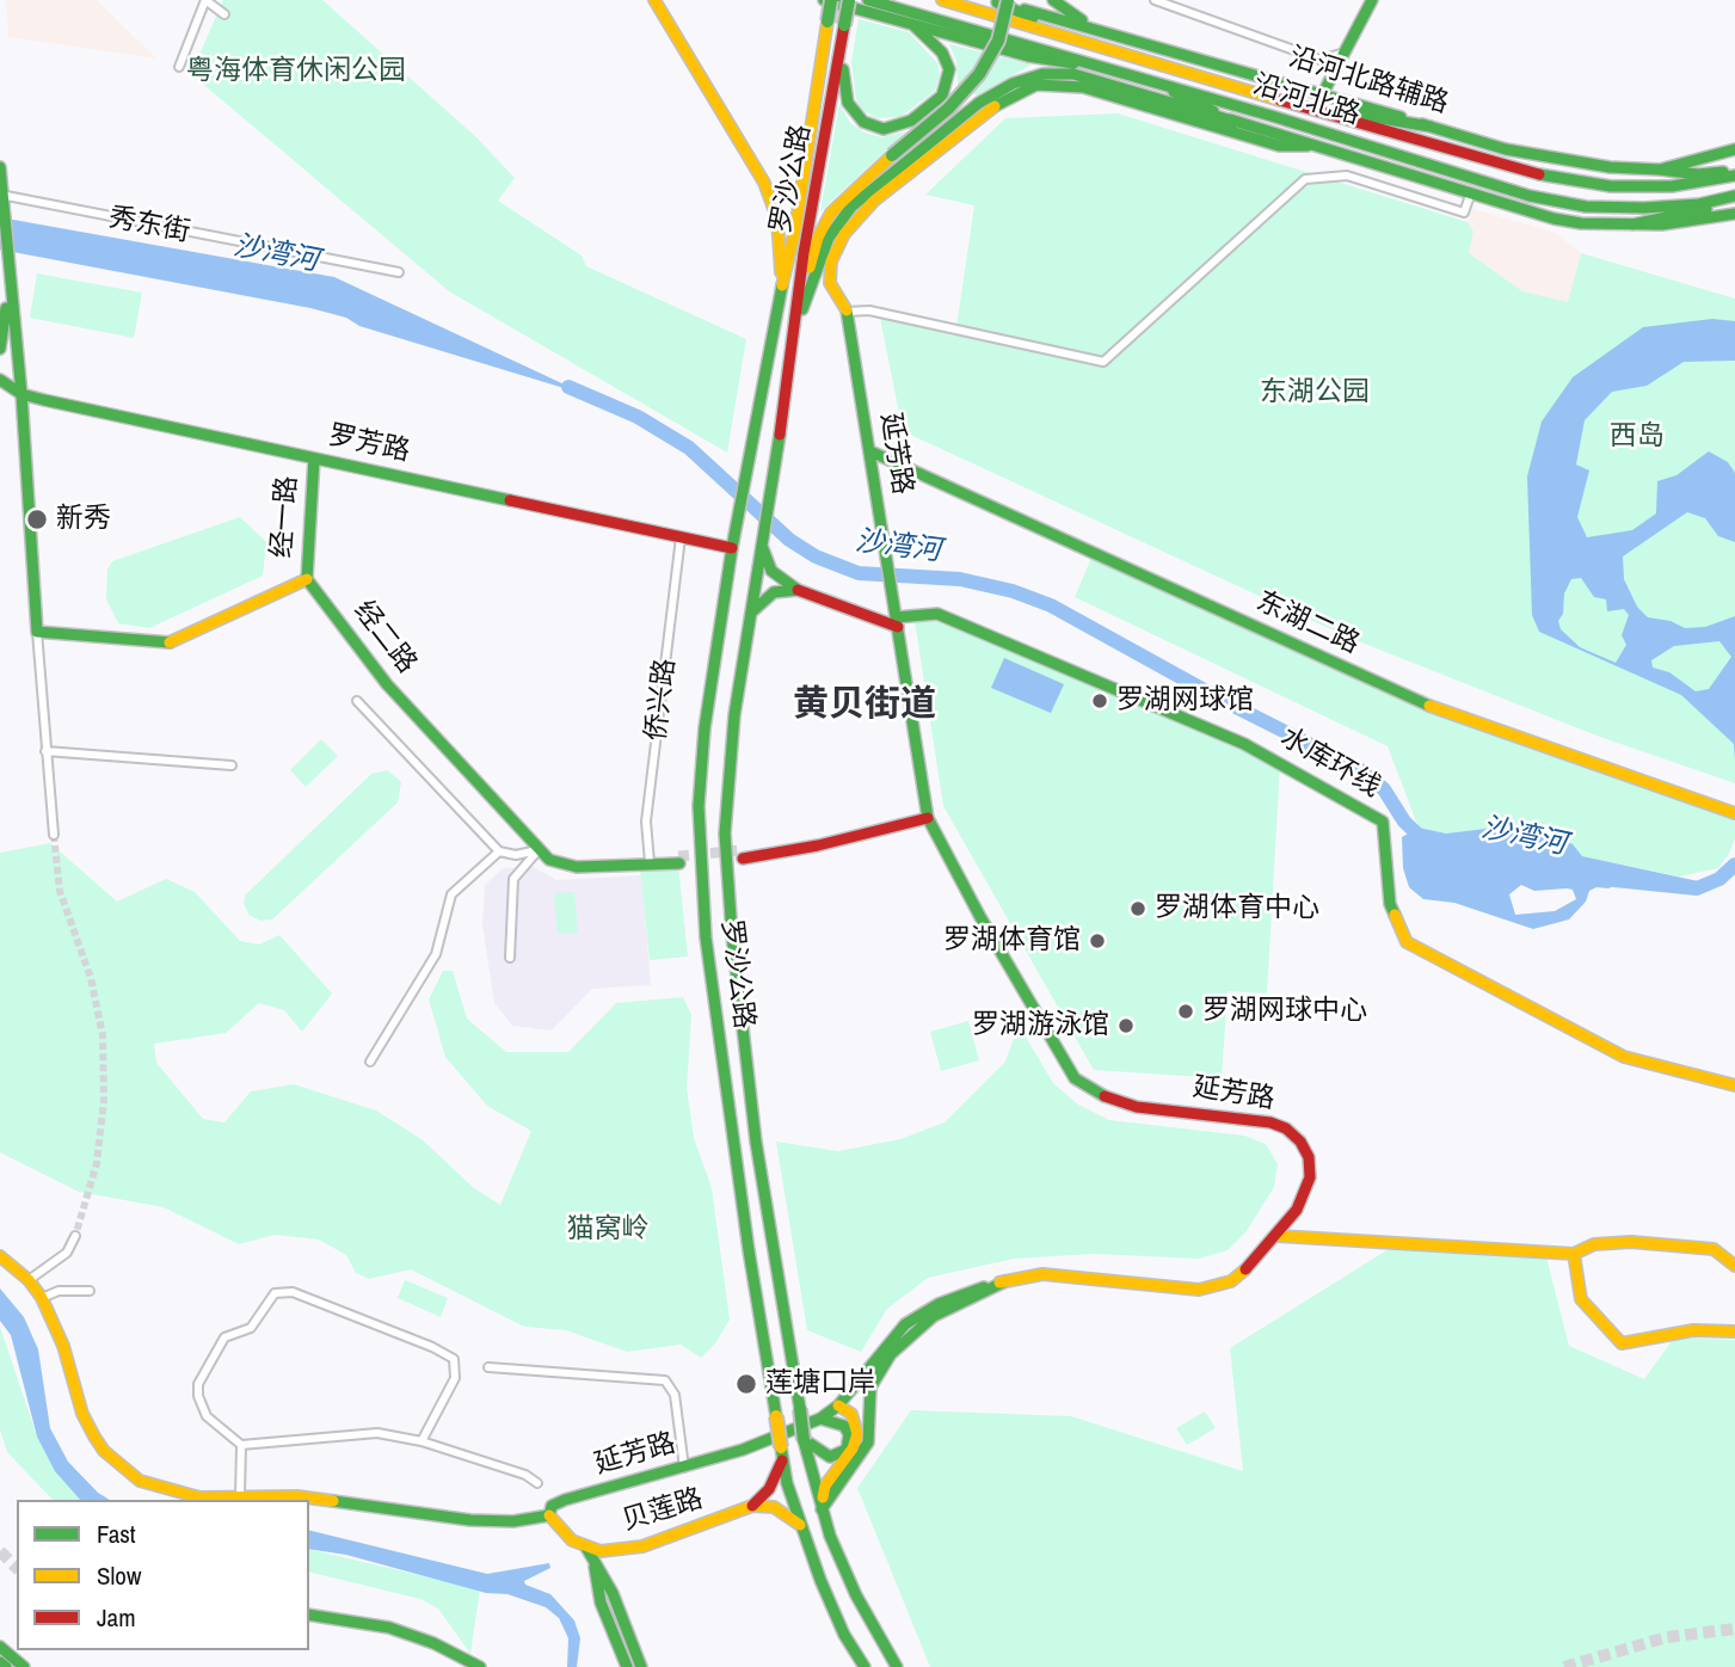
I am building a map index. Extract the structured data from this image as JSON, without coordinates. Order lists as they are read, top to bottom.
{
  "streets": {
    "main road": [
      "沿河北路辅路",
      "沿河北路",
      "罗沙公路",
      "罗芳路",
      "延芳路",
      "经一路",
      "东湖二路",
      "经二路",
      "水库环线",
      "贝莲路"
    ],
    "street": ["秀东街", "侨兴路"]
  },
  "crossings": [
    ["罗沙公路", "罗芳路"],
    ["罗芳路", "经一路"],
    ["罗芳路", "侨兴路"],
    ["延芳路", "东湖二路"],
    ["延芳路", "水库环线"],
    ["经一路", "经二路"],
    ["经二路", "侨兴路"]
  ],
  "districts": ["黄贝街道"],
  "water": ["沙湾河"],
  "parks": [
    "粤海体育休闲公园",
    "东湖公园",
    "西岛",
    "猫窝岭"
  ],
  "places": [
    "新秀",
    "罗湖网球馆",
    "罗湖体育中心",
    "罗湖体育馆",
    "罗湖网球中心",
    "罗湖游泳馆",
    "莲塘口岸"
  ],
  "legend": ["Fast", "Slow", "Jam"]
}
